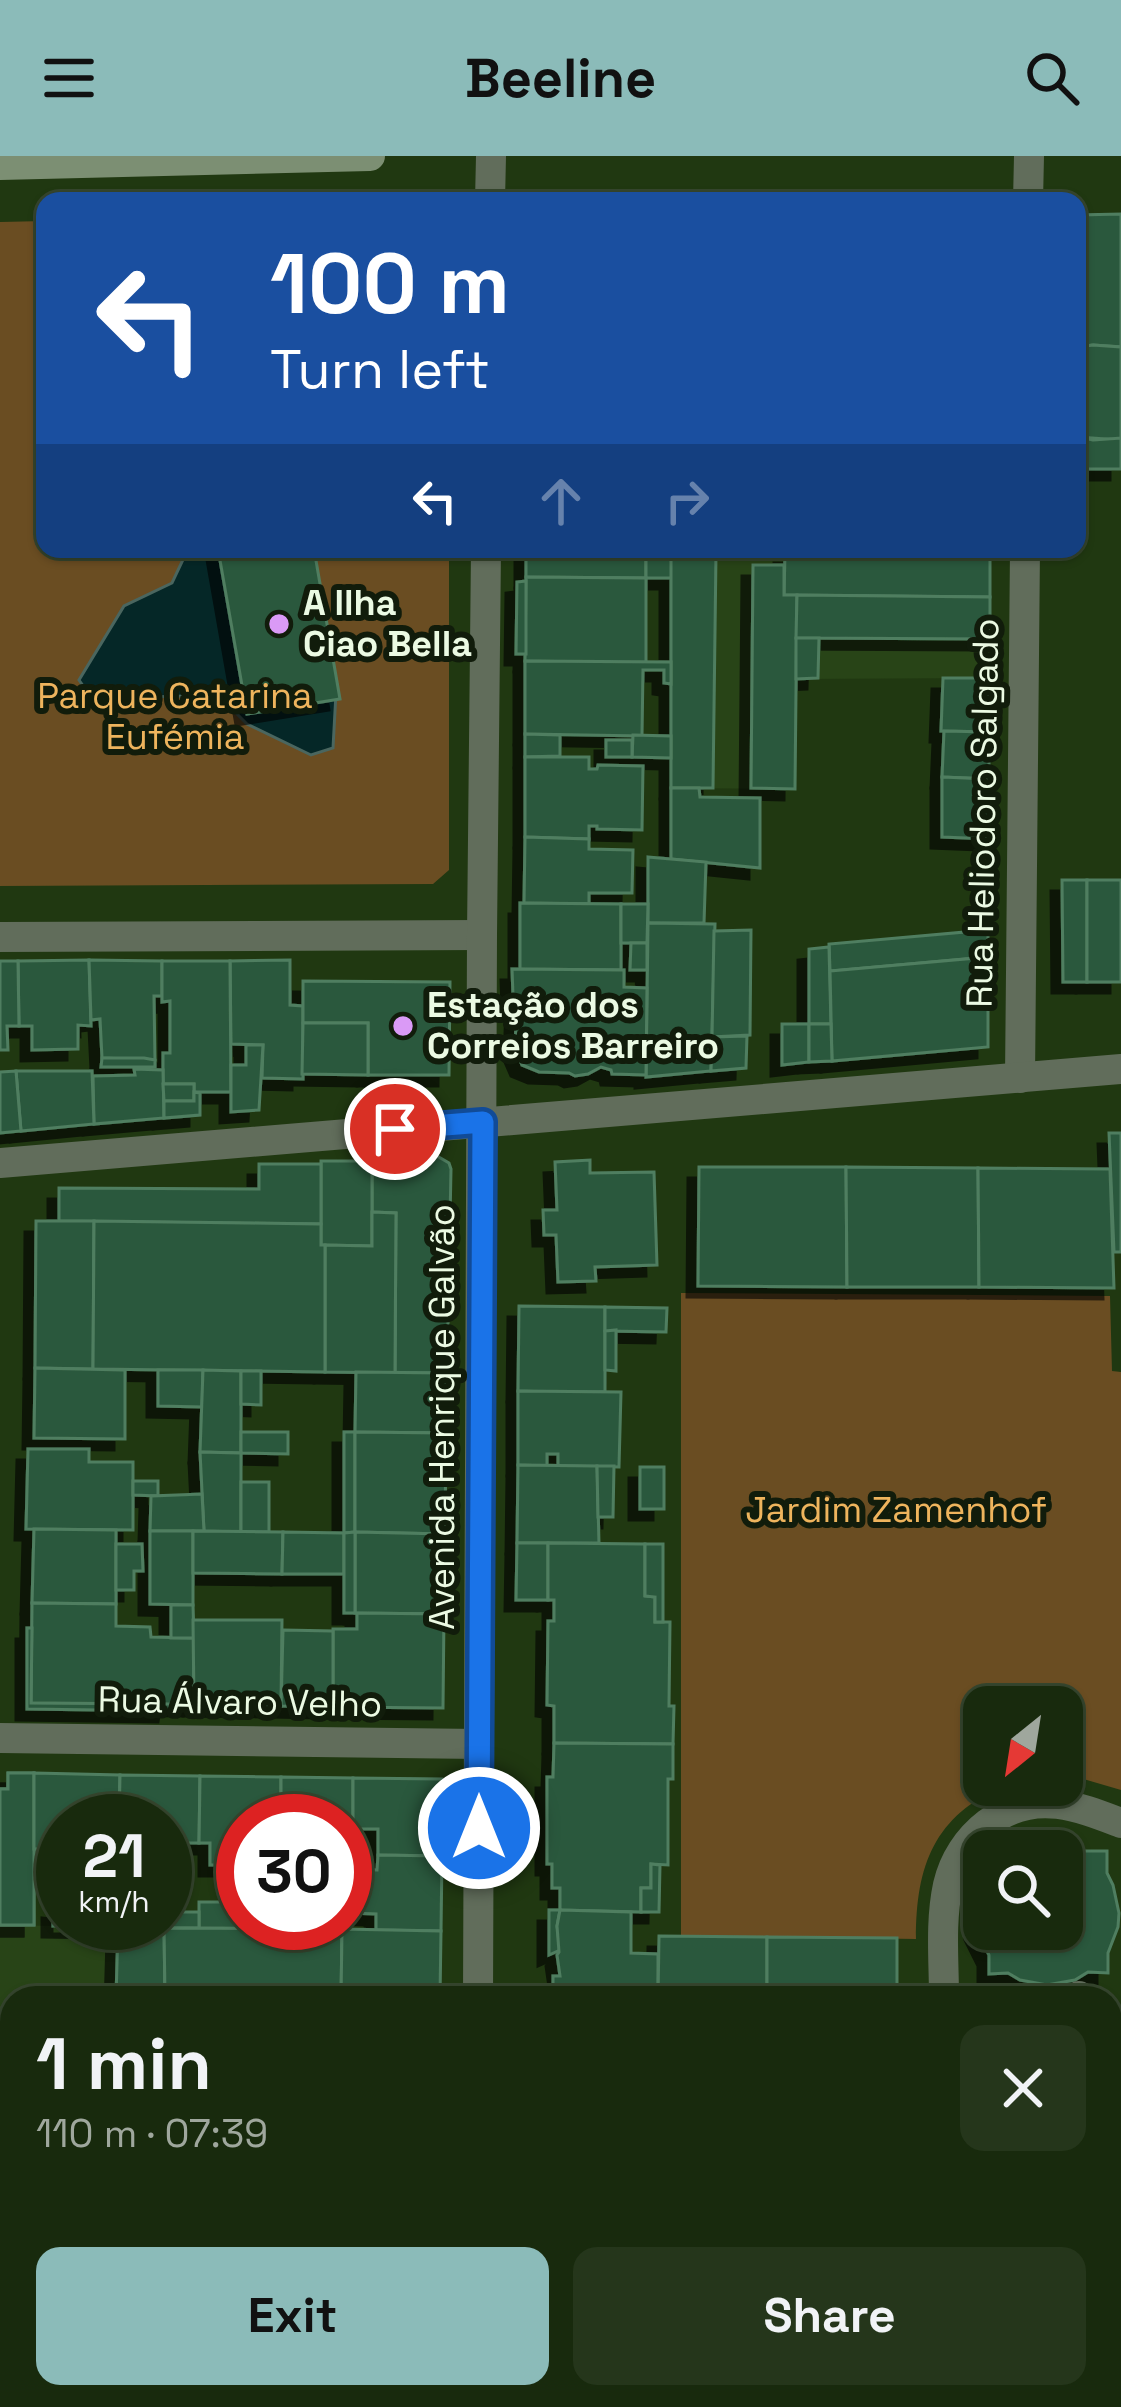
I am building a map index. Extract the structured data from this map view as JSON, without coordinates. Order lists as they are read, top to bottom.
{
  "streets": {
    "street": ["Rua Heliodoro Salgado", "Avenida Henrique Galvão", "Rua Álvaro Velho"]
  },
  "crossings": [
    ["Avenida Henrique Galvão", "Rua Álvaro Velho"]
  ],
  "parks": ["Parque Catarina Eufémia", "Jardim Zamenhof"],
  "places": ["A Ilha Ciao Bella", "Estação dos Correios Barreiro"],
  "north": "bottom left",
  "page": {
    "header": "Beeline",
    "turn": ["100 m", "Turn left"],
    "speed": "21 km/h",
    "limit": "30",
    "heading": ["1 min", "110 m · 07:39"],
    "buttons": ["Exit", "Share"]
  }
}
